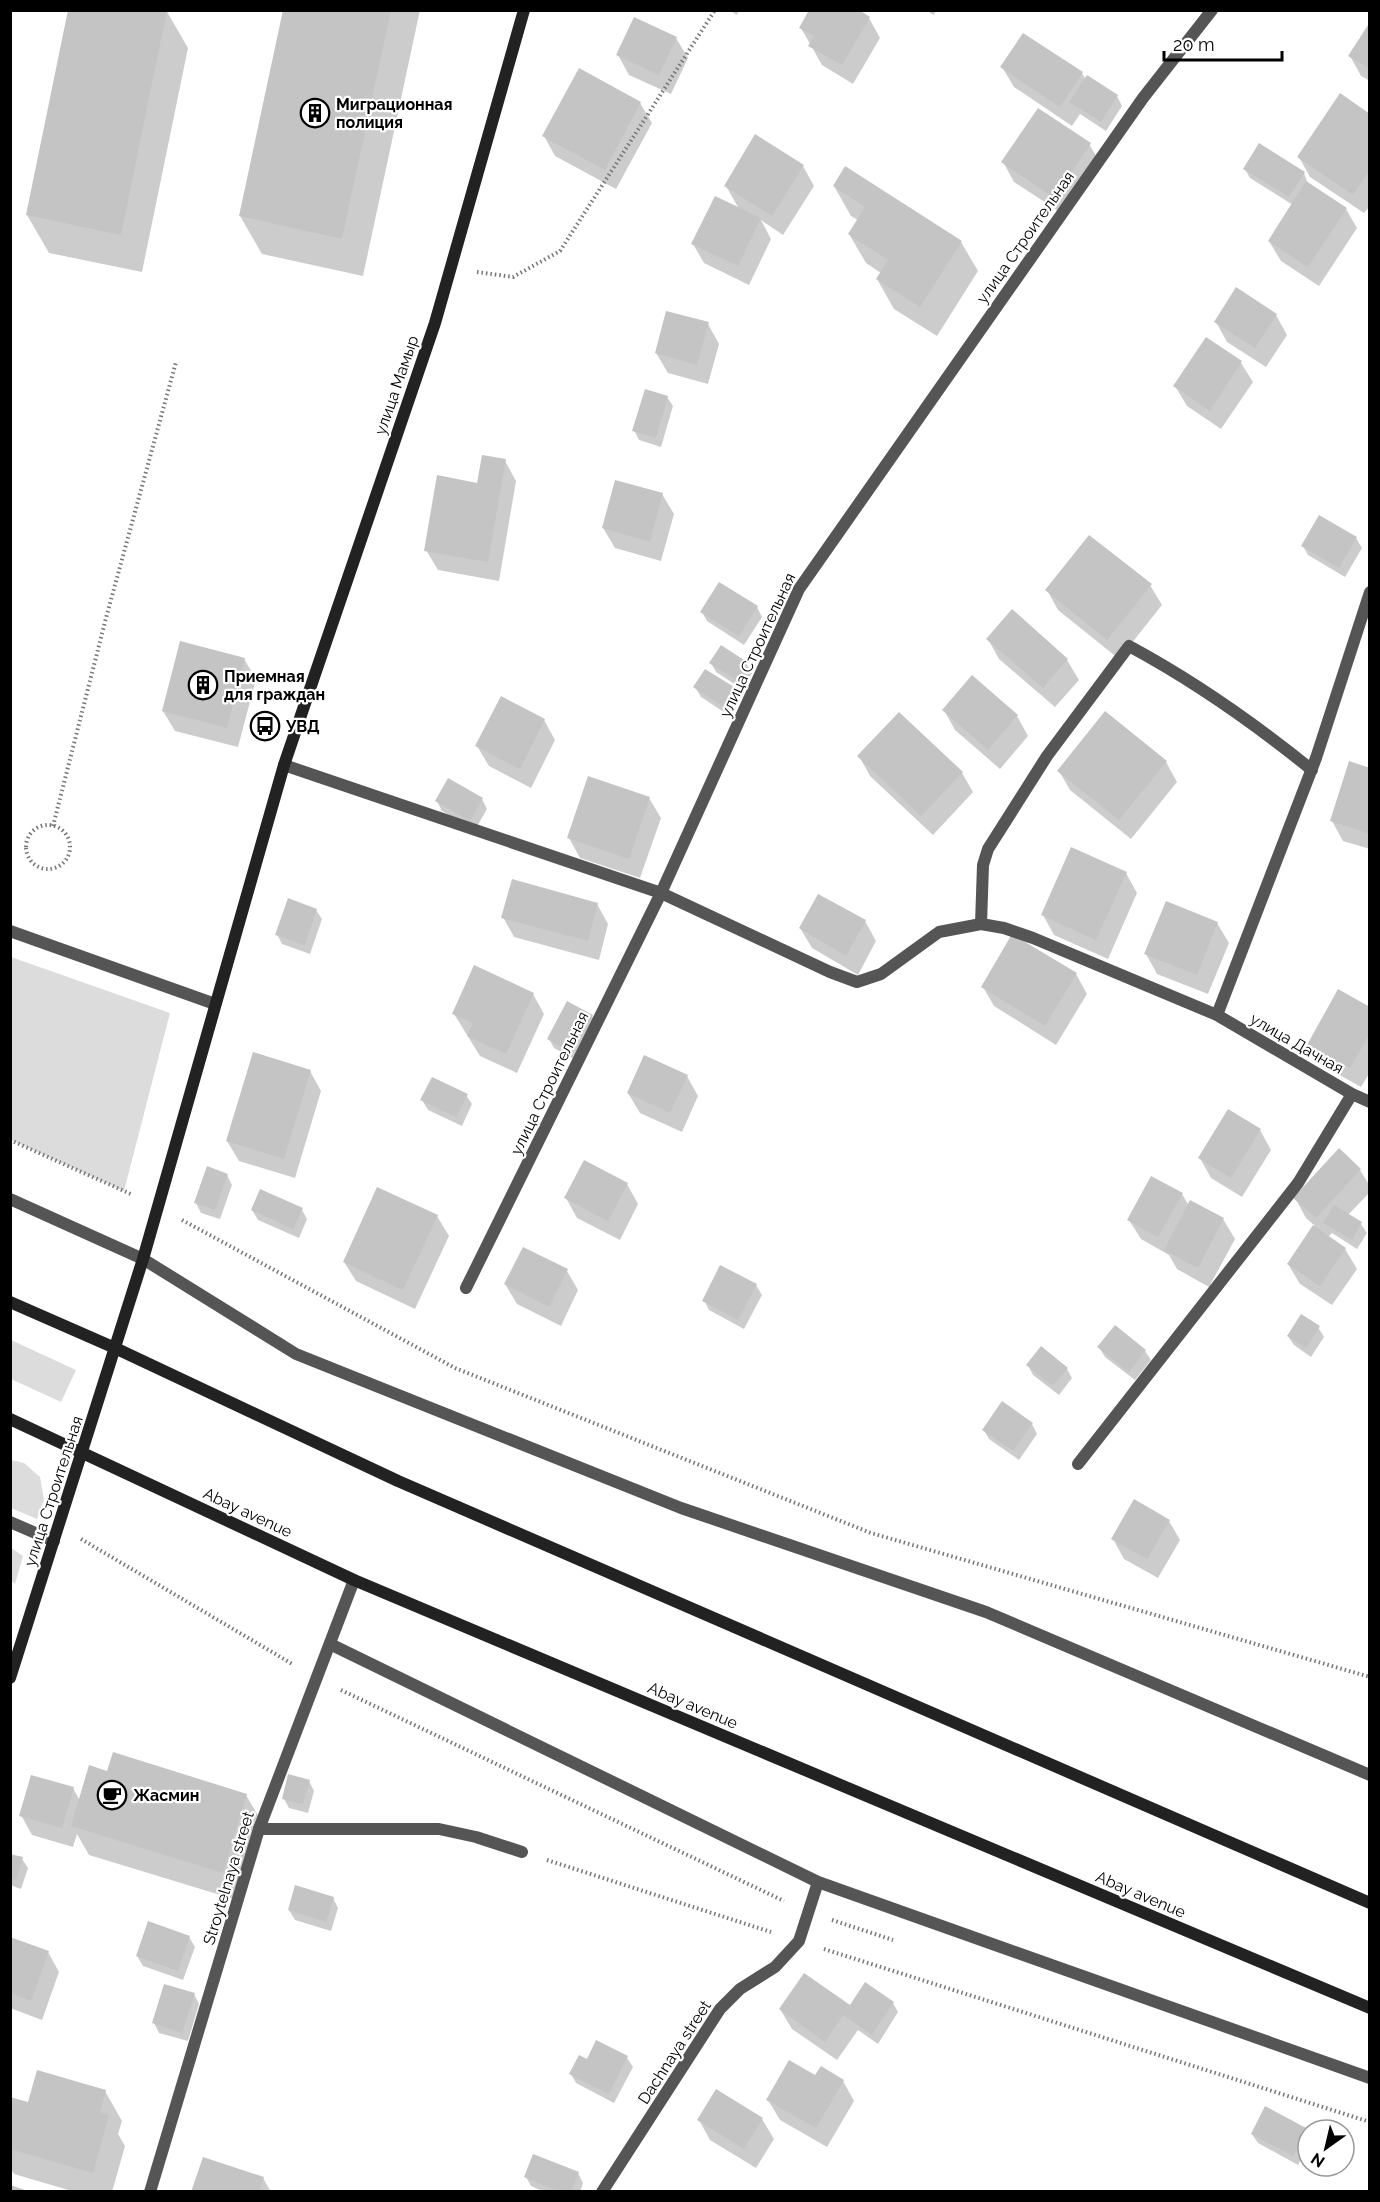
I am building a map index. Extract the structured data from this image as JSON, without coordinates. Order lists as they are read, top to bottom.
{
  "streets": {
    "main road": ["улица Строительная", "улица Мамыр", "Abay avenue"],
    "street": ["улица Дачная", "Stroytelnaya street", "Dachnaya street"]
  },
  "crossings": [
    ["улица Строительная", "улица Мамыр"],
    ["улица Строительная", "Abay avenue"],
    ["Abay avenue", "Stroytelnaya street"]
  ],
  "places": {
    "building": ["Миграционная полиция", "Приемная для граждан"],
    "bus stop": ["УВД"],
    "cafe": ["Жасмин"]
  },
  "scale_bar": "20 m",
  "north": "bottom left"
}
